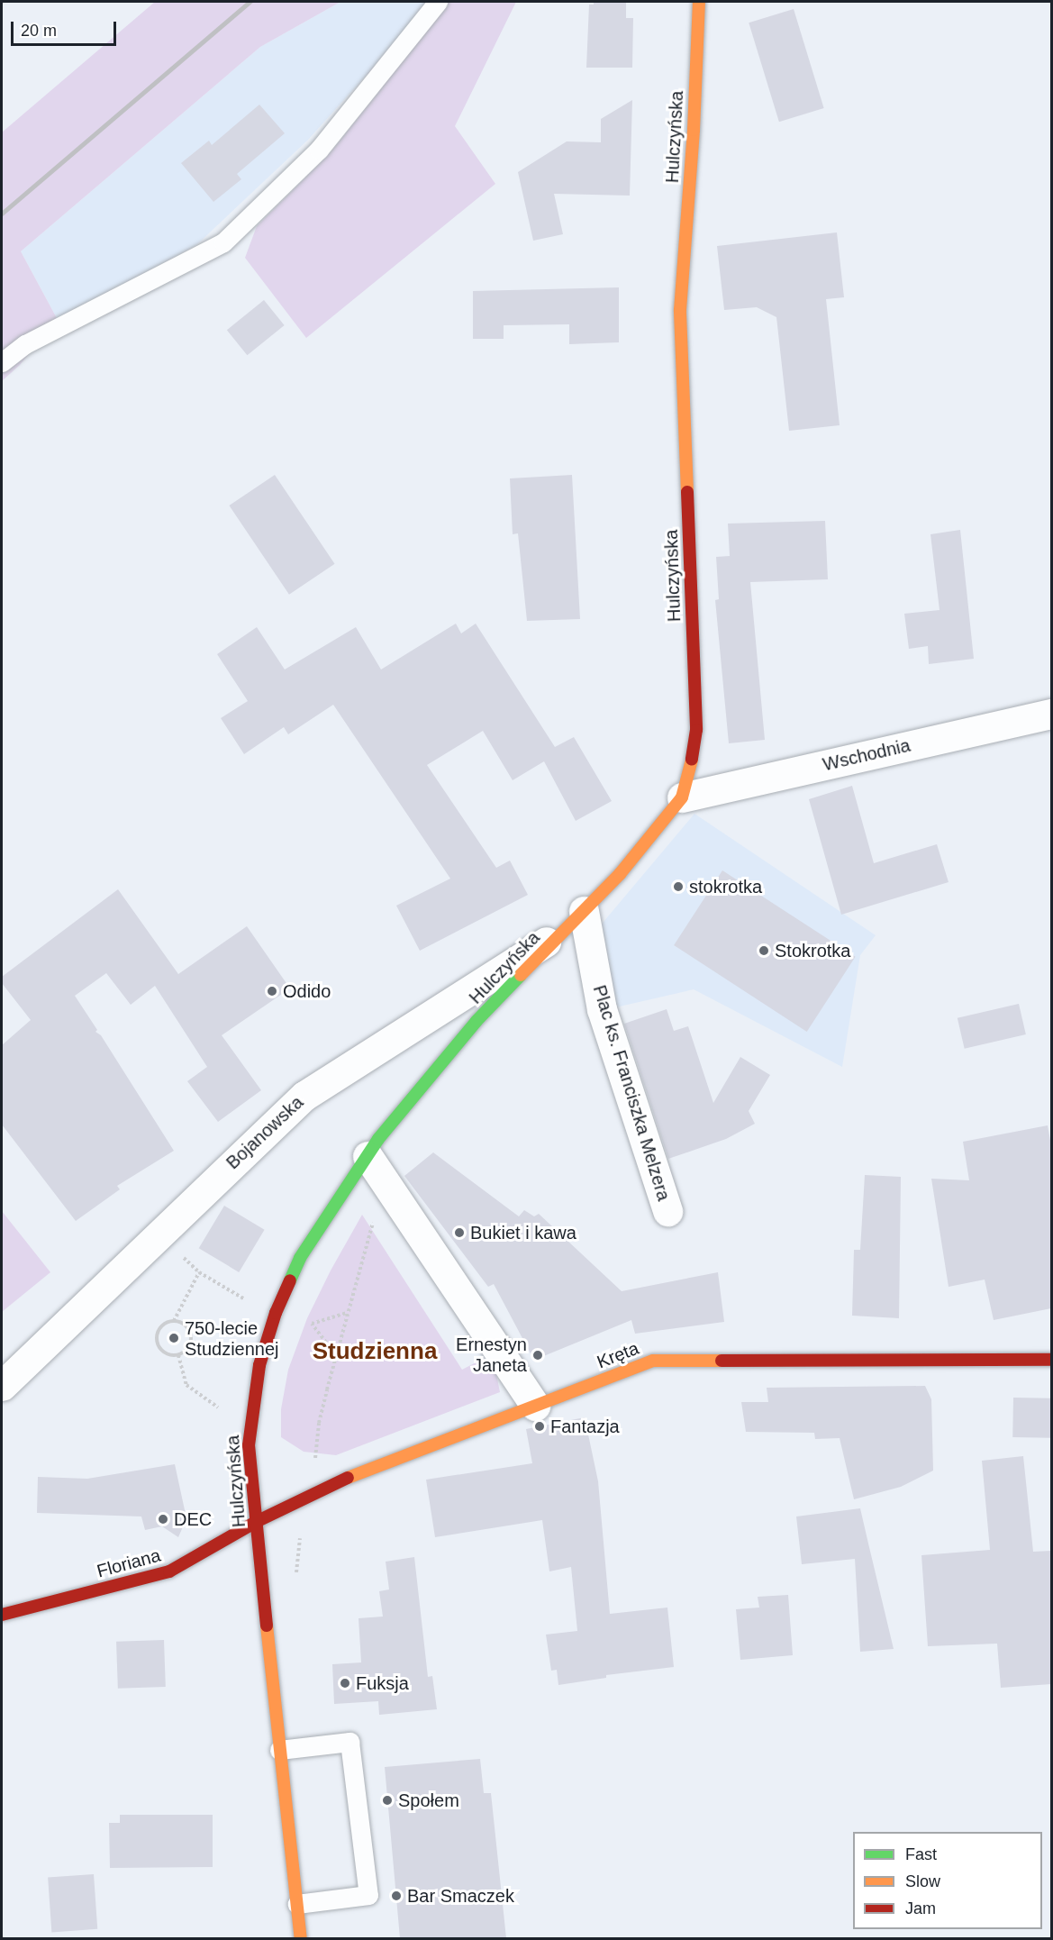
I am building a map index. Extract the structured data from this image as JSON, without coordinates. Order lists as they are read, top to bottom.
{
  "streets": {
    "main road": ["Hulczyńska", "Kręta", "Floriana"],
    "street": ["Wschodnia", "Plac ks. Franciszka Melzera", "Bojanowska"]
  },
  "crossings": [
    ["Hulczyńska", "Wschodnia"],
    ["Hulczyńska", "Plac ks. Franciszka Melzera"],
    ["Hulczyńska", "Bojanowska"],
    ["Hulczyńska", "Kręta"],
    ["Hulczyńska", "Floriana"],
    ["Plac ks. Franciszka Melzera", "Bojanowska"],
    ["Kręta", "Floriana"]
  ],
  "districts": ["Studzienna"],
  "places": [
    "stokrotka",
    "Stokrotka",
    "Odido",
    "Bukiet i kawa",
    "750-lecie Studziennej",
    "Ernestyn Janeta",
    "Fantazja",
    "DEC",
    "Fuksja",
    "Społem",
    "Bar Smaczek"
  ],
  "legend": ["Fast", "Slow", "Jam"],
  "scale_bar": "20 m"
}
